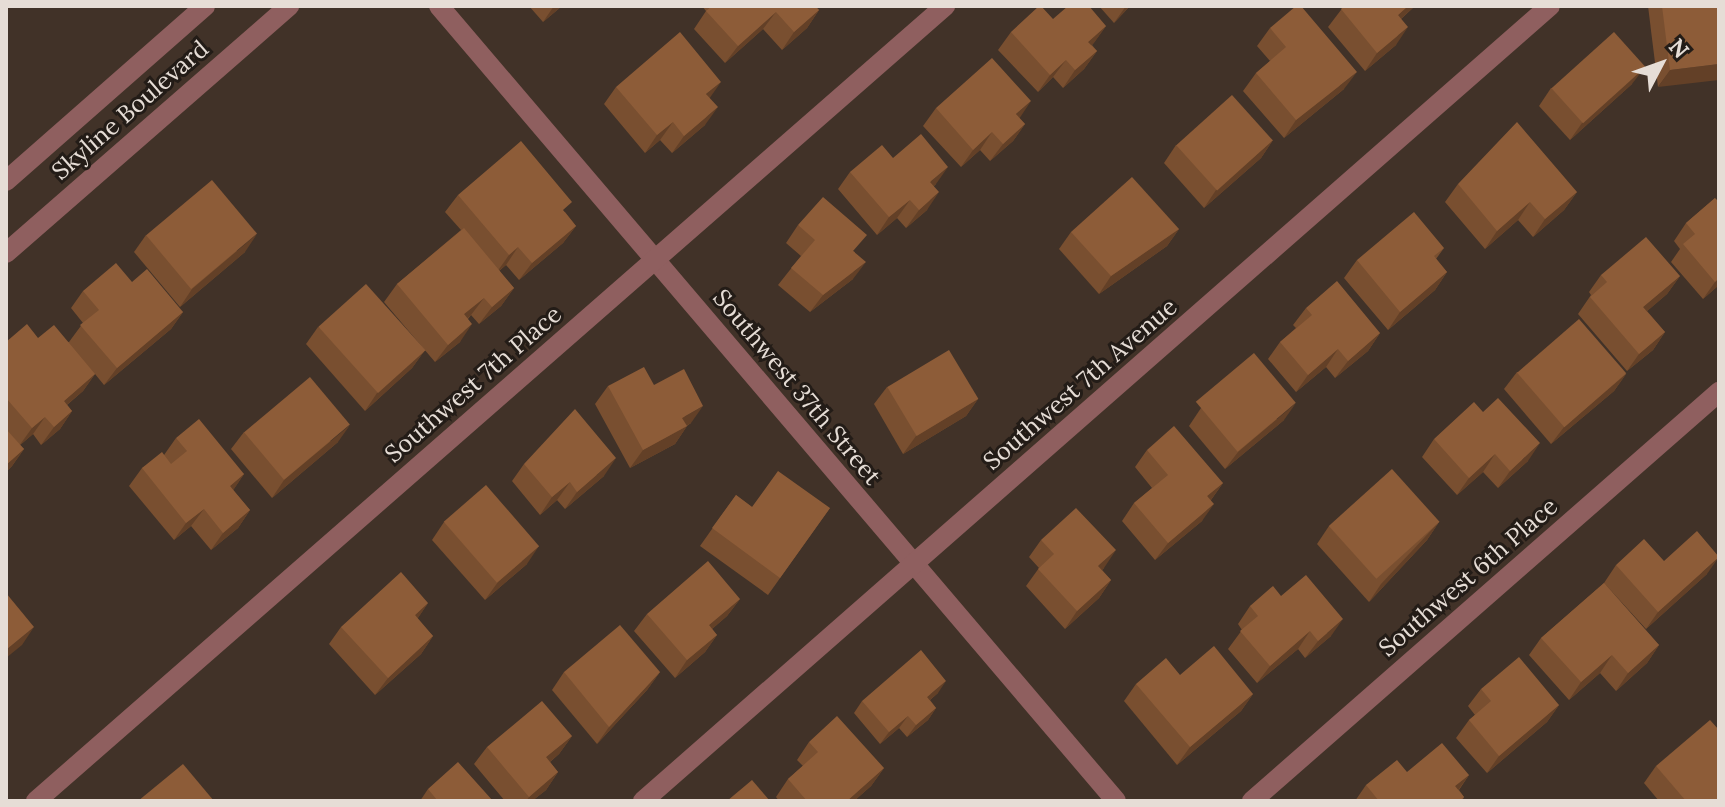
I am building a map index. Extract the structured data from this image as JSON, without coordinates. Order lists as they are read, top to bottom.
{
  "streets": {
    "street": [
      "Skyline Boulevard",
      "Southwest 7th Place",
      "Southwest 7th Avenue",
      "Southwest 37th Street",
      "Southwest 6th Place"
    ]
  },
  "crossings": [
    ["Southwest 7th Place", "Southwest 37th Street"],
    ["Southwest 7th Avenue", "Southwest 37th Street"]
  ],
  "north": "top right"
}
